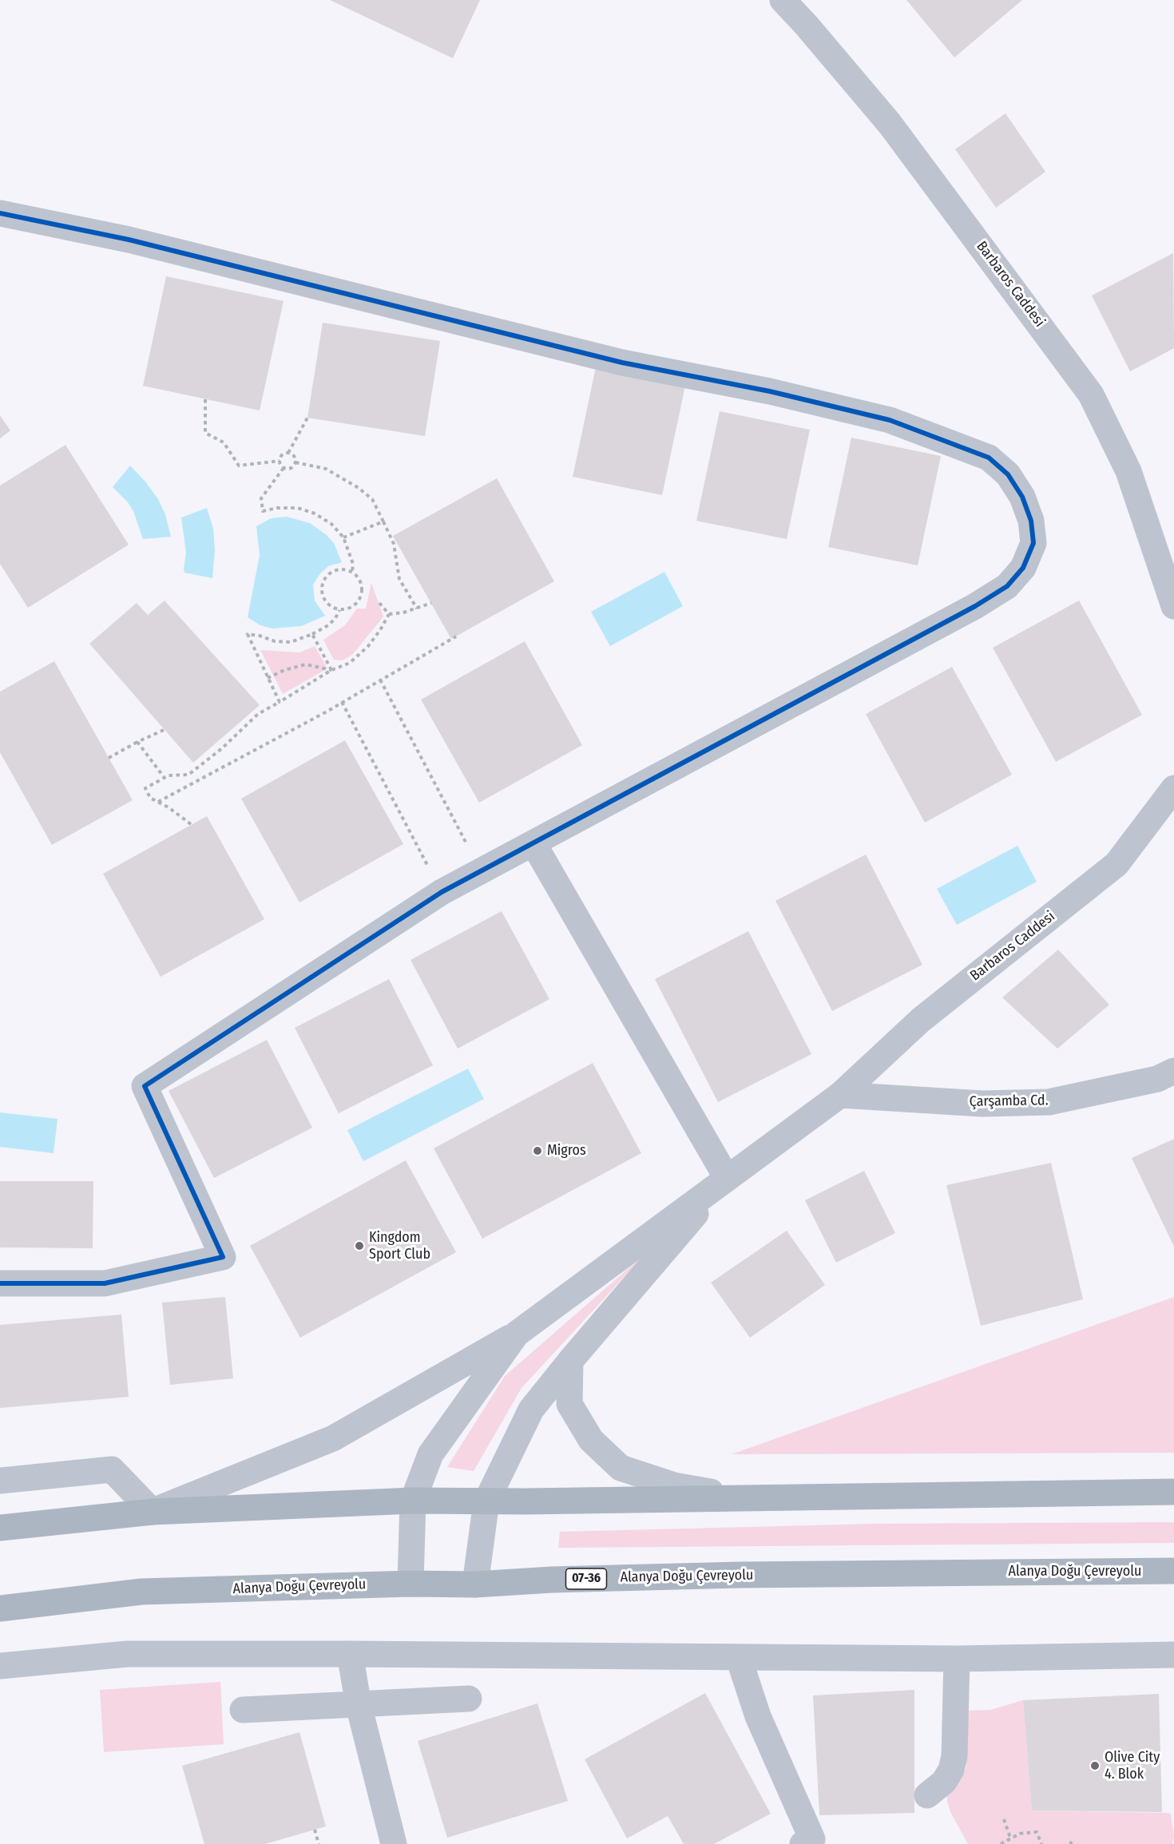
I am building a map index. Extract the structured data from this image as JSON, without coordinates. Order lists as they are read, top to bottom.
{
  "streets": {
    "highway": ["Alanya Doğu Çevreyolu", "07-36"],
    "street": ["Barbaros Caddesi", "Çarşamba Cd."]
  },
  "crossings": [
    ["Barbaros Caddesi", "Çarşamba Cd."]
  ],
  "places": ["Migros", "Kingdom Sport Club", "Olive City 4. Blok"]
}
